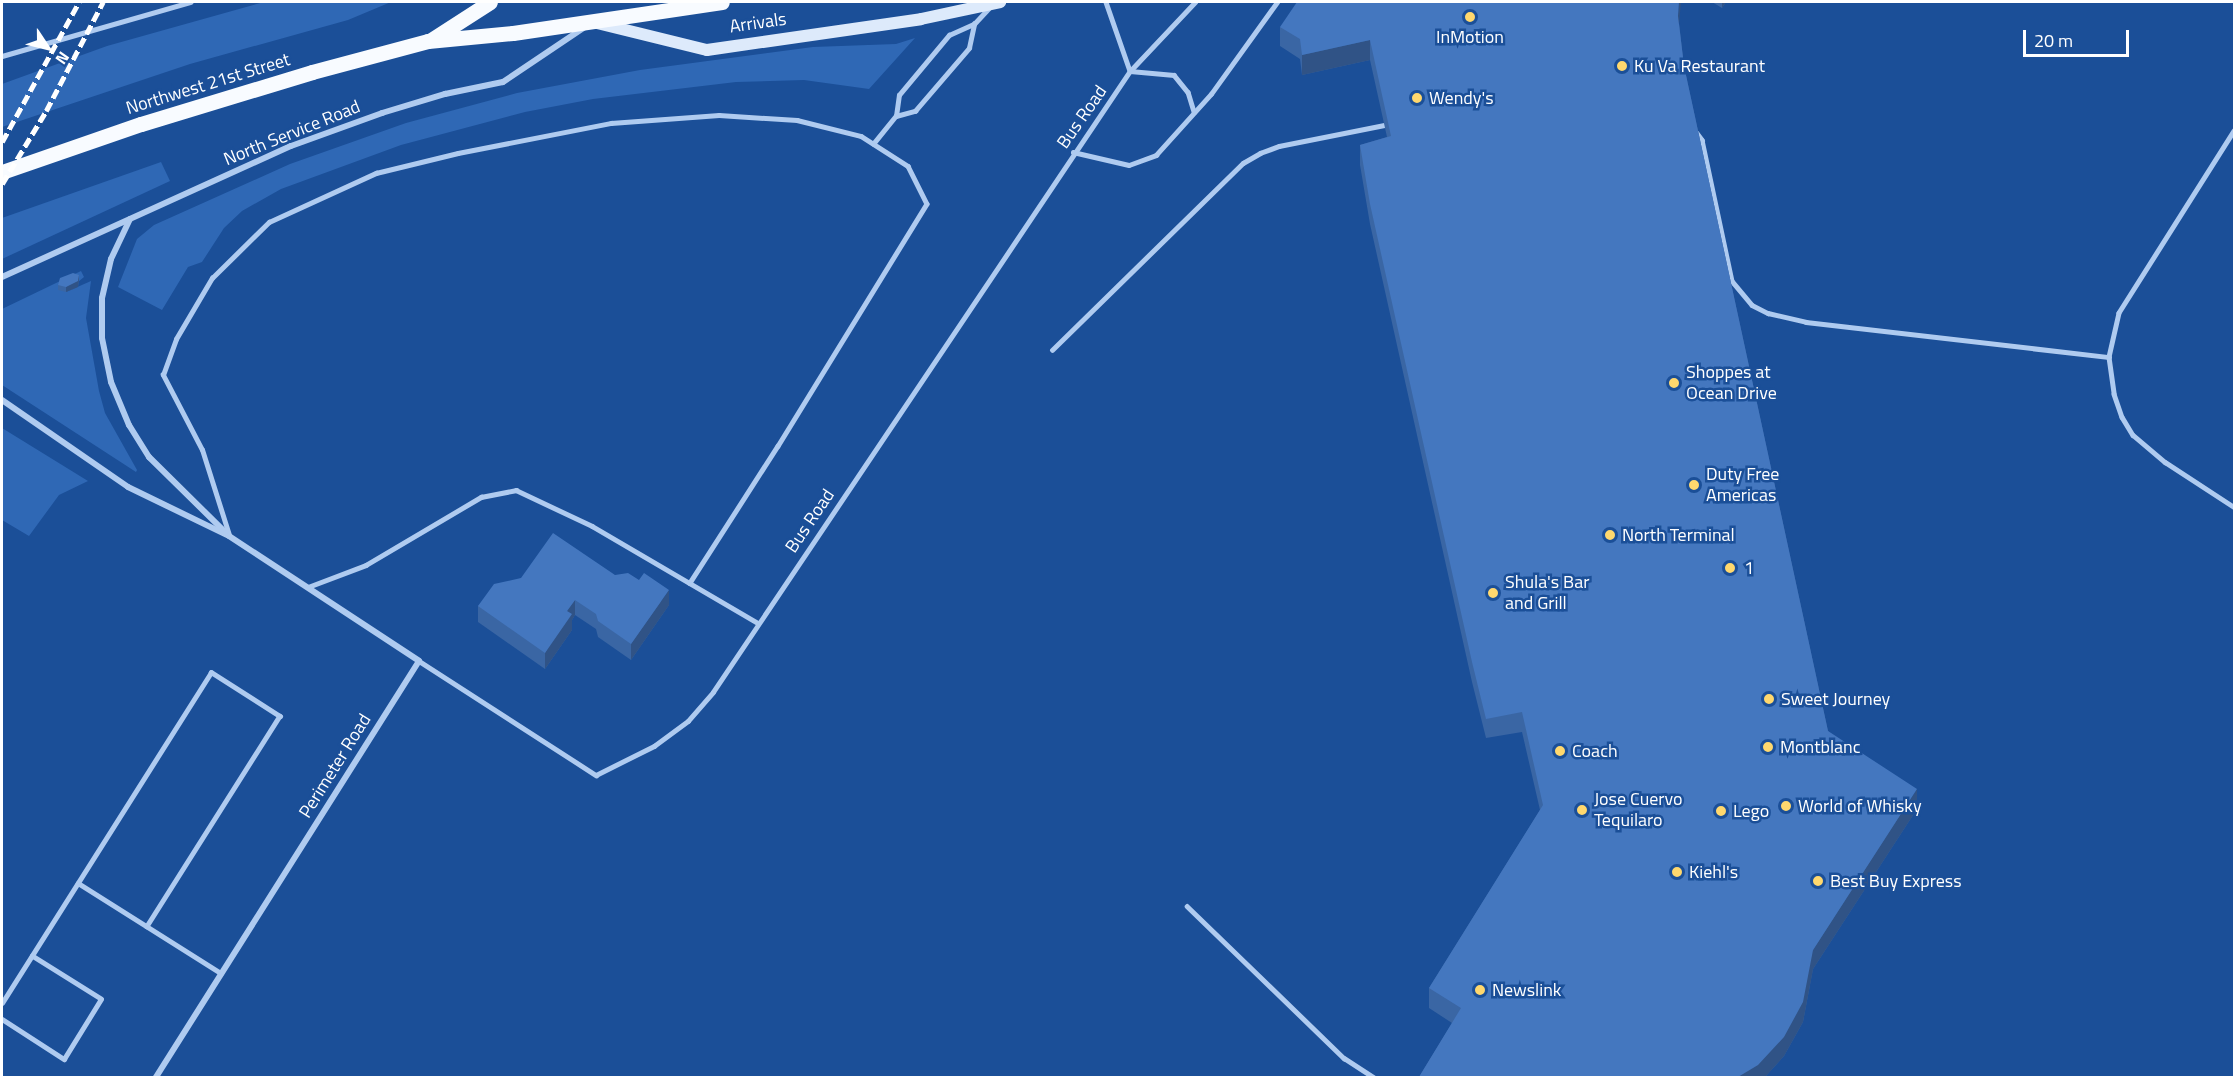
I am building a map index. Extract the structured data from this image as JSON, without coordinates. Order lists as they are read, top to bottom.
{
  "streets": {
    "main road": ["Arrivals", "Northwest 21st Street"],
    "street": ["North Service Road", "Perimeter Road"],
    "lane": ["Bus Road"]
  },
  "crossings": [
    ["Arrivals", "North Service Road"],
    ["Bus Road", "Perimeter Road"]
  ],
  "places": [
    "InMotion",
    "Ku Va Restaurant",
    "Wendy's",
    "Shoppes at Ocean Drive",
    "Duty Free Americas",
    "North Terminal",
    "1",
    "Shula's Bar and Grill",
    "Sweet Journey",
    "Montblanc",
    "Coach",
    "World of Whisky",
    "Jose Cuervo Tequilaro",
    "Lego",
    "Kiehl's",
    "Best Buy Express",
    "Newslink"
  ],
  "scale_bar": "20 m",
  "north": "bottom right"
}
